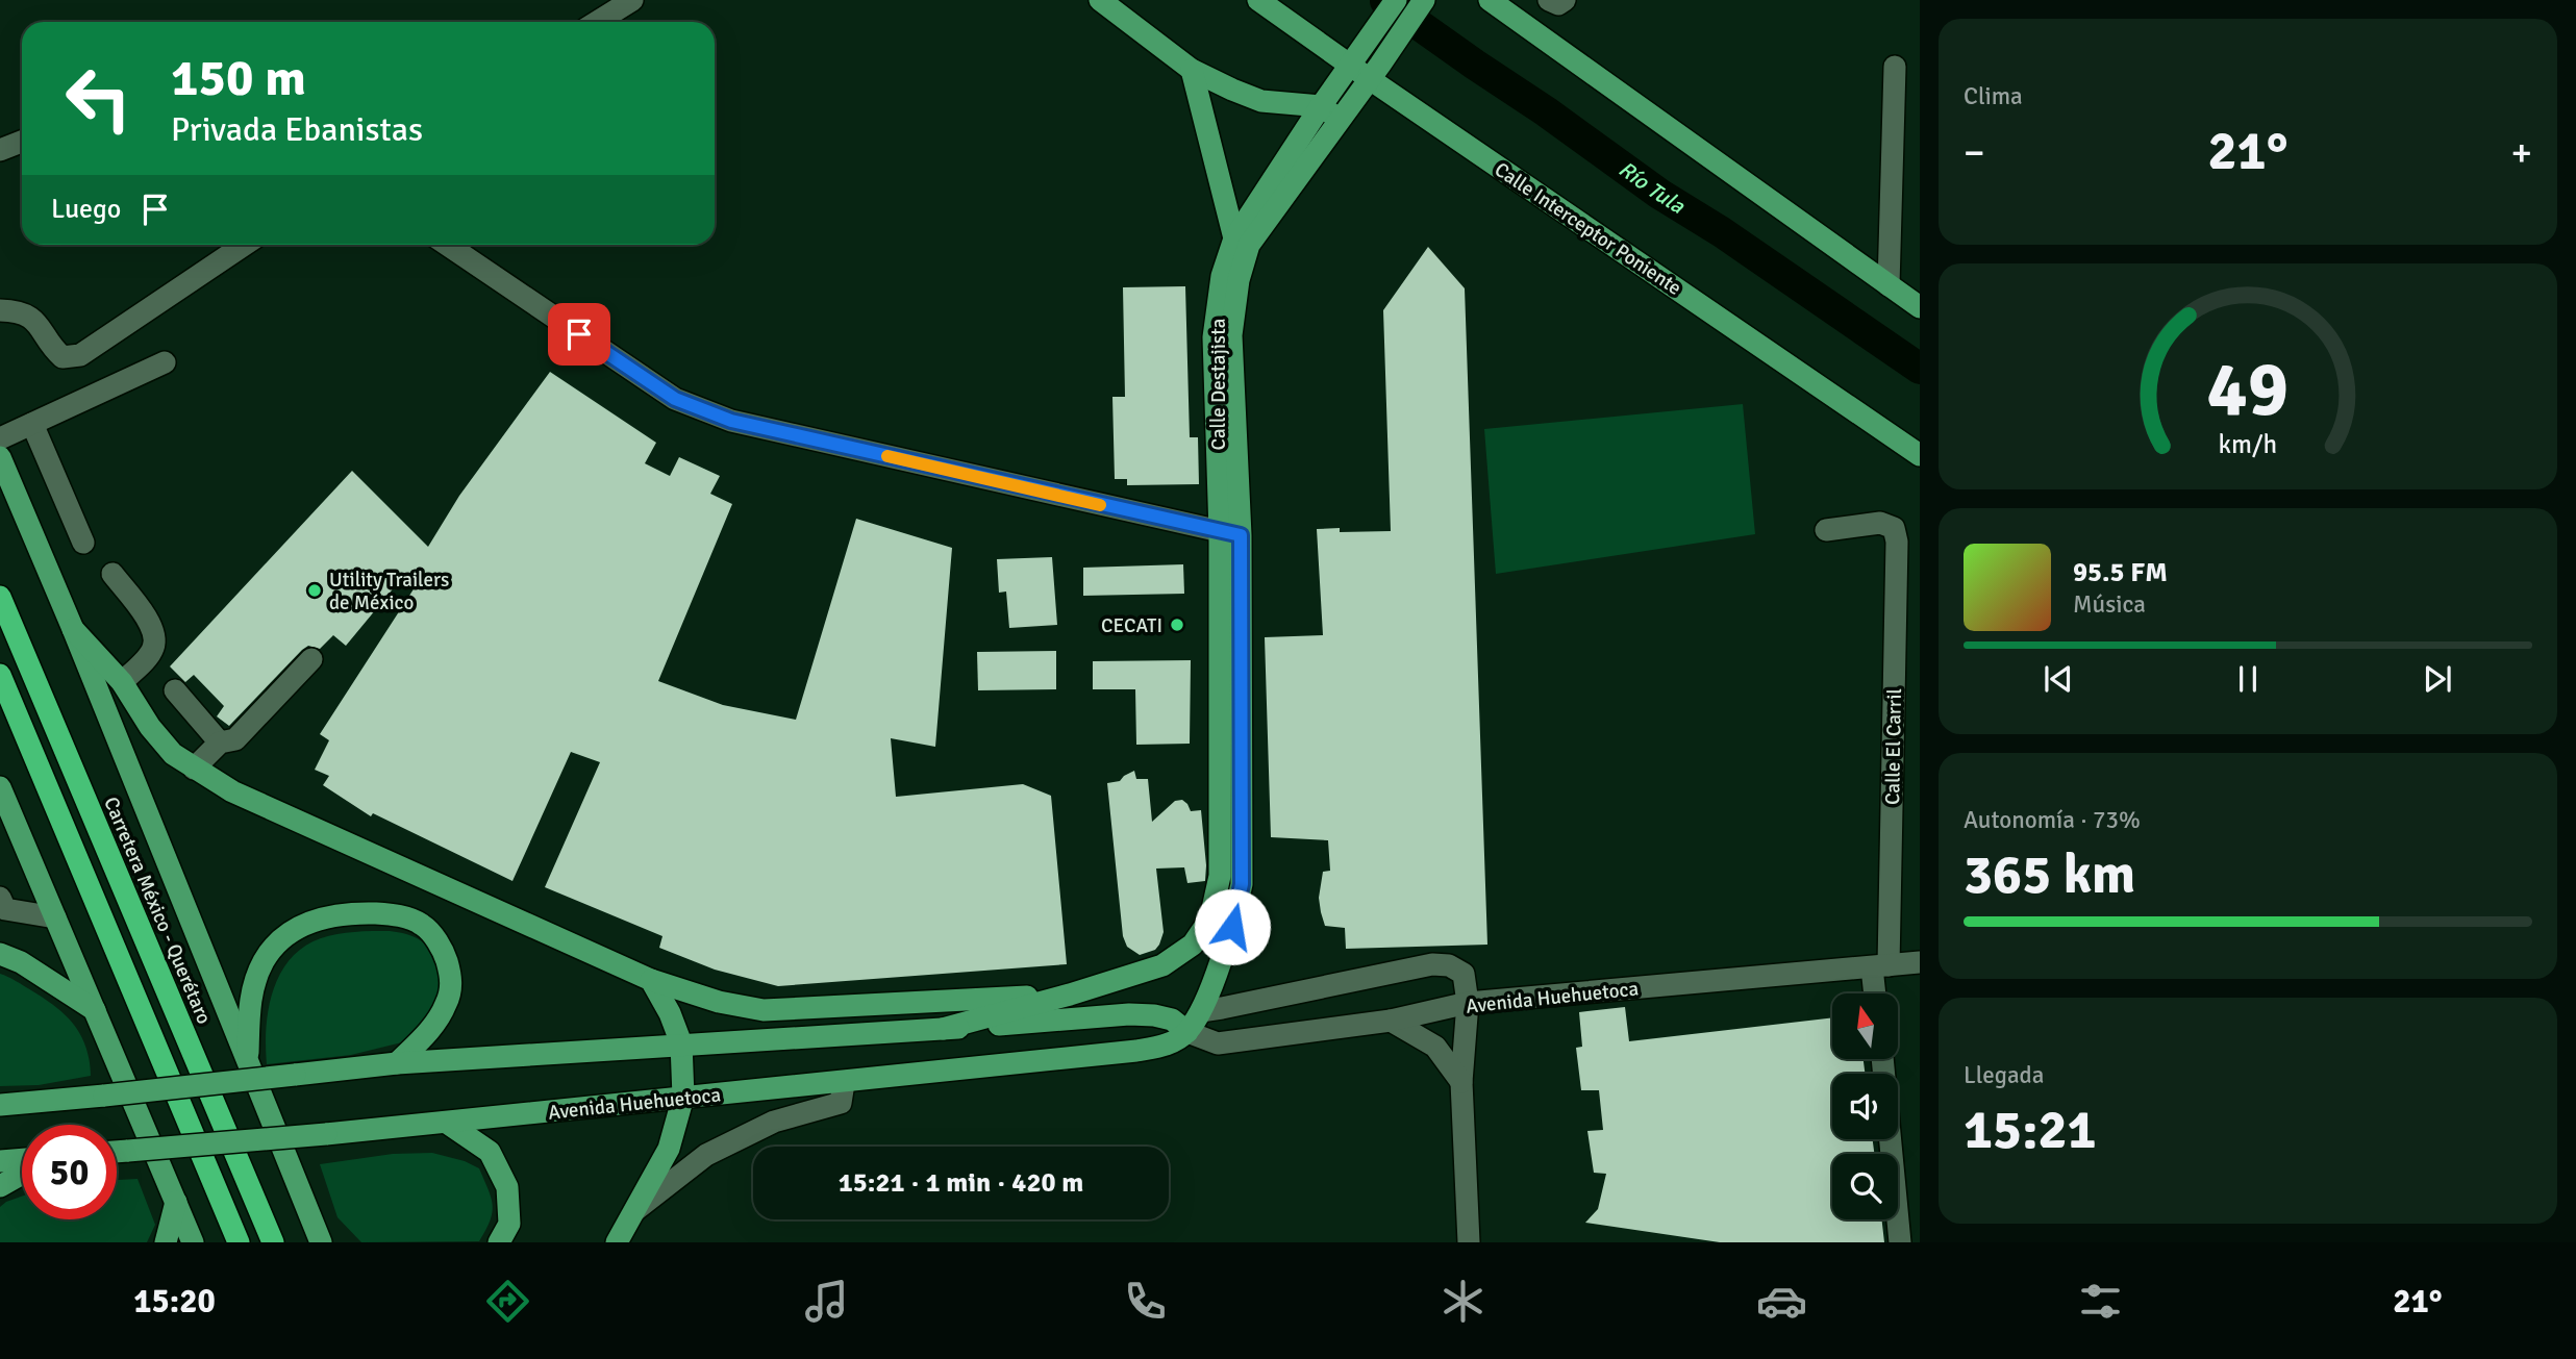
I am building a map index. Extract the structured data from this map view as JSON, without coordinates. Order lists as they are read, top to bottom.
{
  "streets": {
    "highway": ["Carretera México - Querétaro"],
    "main road": ["Calle Interceptor Poniente", "Calle Destajista", "Avenida Huehuetoca"],
    "street": ["Calle El Carril"]
  },
  "crossings": [
    ["Calle El Carril", "Avenida Huehuetoca"]
  ],
  "water": ["Río Tula"],
  "places": ["Utility Trailers de México", "CECATI"],
  "north": "top",
  "page": {
    "tile": [
      "Clima",
      ["Autonomía · 73%", "365 km"],
      ["Llegada", "15:21"]
    ],
    "turn": ["150 m", "Privada Ebanistas"],
    "heat": ["−", "21°", "+"],
    "then": "Luego",
    "song": ["95.5 FM", "Música"],
    "limit": "50",
    "trip": "15:21 · 1 min · 420 m",
    "tabs": ["15:20", "21°"],
    "gauge": ["49", "km/h"]
  }
}
